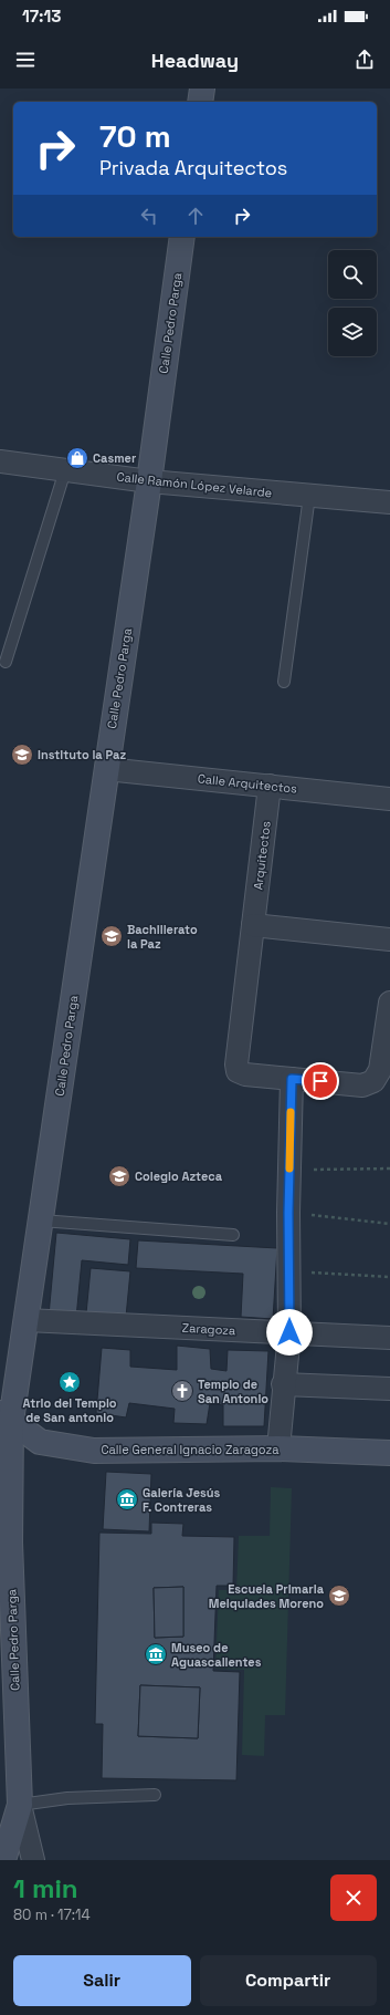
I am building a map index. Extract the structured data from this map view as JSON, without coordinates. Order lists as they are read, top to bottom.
{
  "streets": {
    "street": [
      "Calle Pedro Parga",
      "Calle Ramón López Velarde",
      "Calle Arquitectos",
      "Arquitectos",
      "Zaragoza",
      "Calle General Ignacio Zaragoza"
    ]
  },
  "crossings": [
    ["Calle Pedro Parga", "Calle Ramón López Velarde"],
    ["Calle Pedro Parga", "Calle Arquitectos"],
    ["Calle Pedro Parga", "Zaragoza"],
    ["Calle Pedro Parga", "Calle General Ignacio Zaragoza"],
    ["Calle Arquitectos", "Arquitectos"]
  ],
  "places": {
    "shop": ["Casmer"],
    "school or university": [
      "Instituto la Paz",
      "Bachillerato la Paz",
      "Colegio Azteca",
      "Escuela Primaria Melquiades Moreno"
    ],
    "place": ["Atrio del Templo de San antonio"],
    "church": ["Templo de San Antonio"],
    "museum": ["Galería Jesús F. Contreras", "Museo de Aguascalientes"]
  },
  "page": {
    "status": "17:13",
    "header": "Headway",
    "turn": ["70 m", "Privada Arquitectos"],
    "heading": ["1 min", "80 m · 17:14"],
    "buttons": ["Salir", "Compartir"]
  }
}
